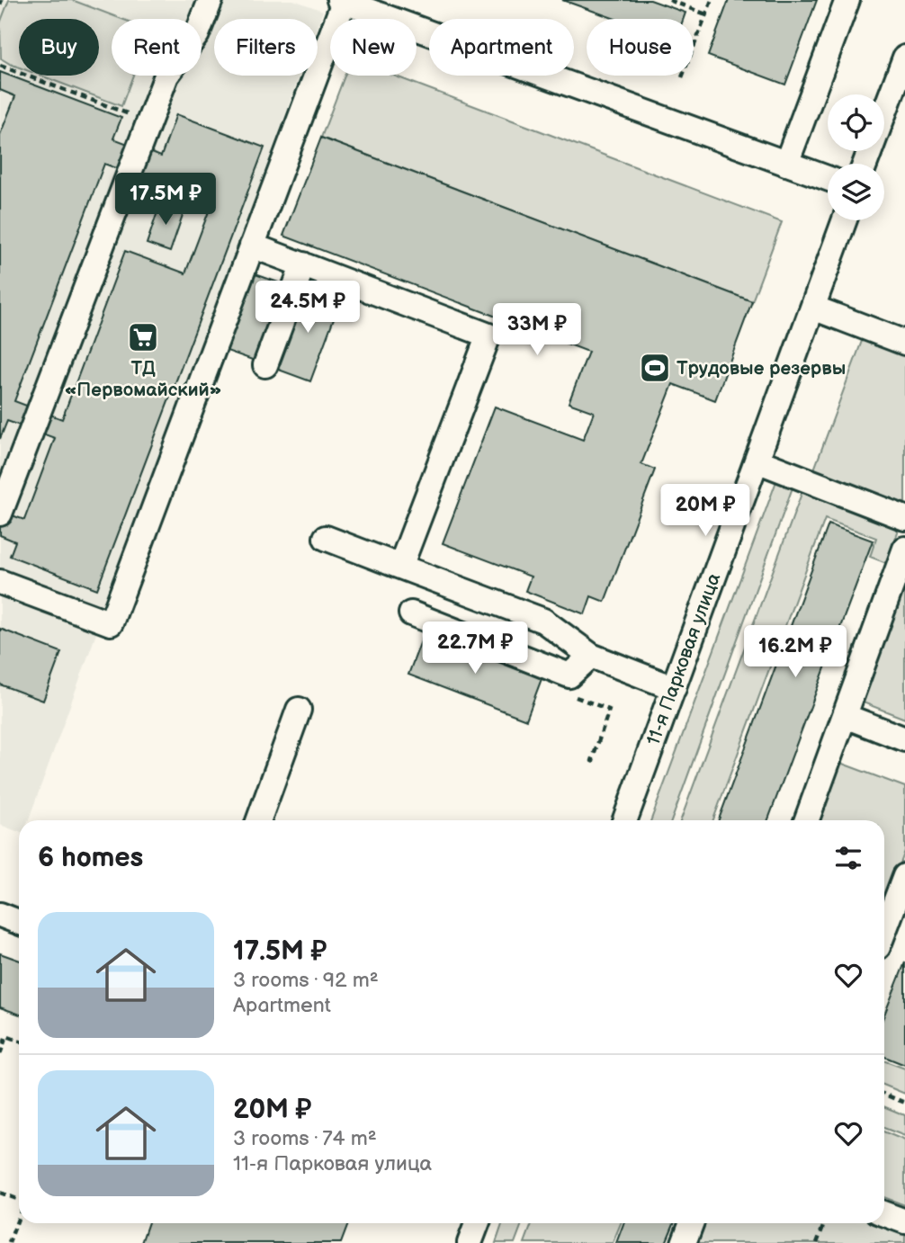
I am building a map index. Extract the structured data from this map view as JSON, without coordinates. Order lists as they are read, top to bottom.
{
  "streets": {
    "street": ["11-я Парковая улица"]
  },
  "places": {
    "supermarket": ["ТД «Первомайский»"],
    "sports": ["Трудовые резервы"]
  },
  "page": {
    "chip": [
      "Buy",
      "Rent",
      "Filters",
      "New",
      "Apartment",
      "House"
    ],
    "price": [
      "17.5M ₽",
      "24.5M ₽",
      "33M ₽",
      "20M ₽",
      "22.7M ₽",
      "16.2M ₽"
    ],
    "heading": "6 homes",
    "list": [
      {
        "name": "17.5M ₽",
        "note": "3 rooms · 92 m² · Apartment"
      },
      {
        "name": "20M ₽",
        "note": "3 rooms · 74 m² · 11-я Парковая улица"
      }
    ]
  }
}
